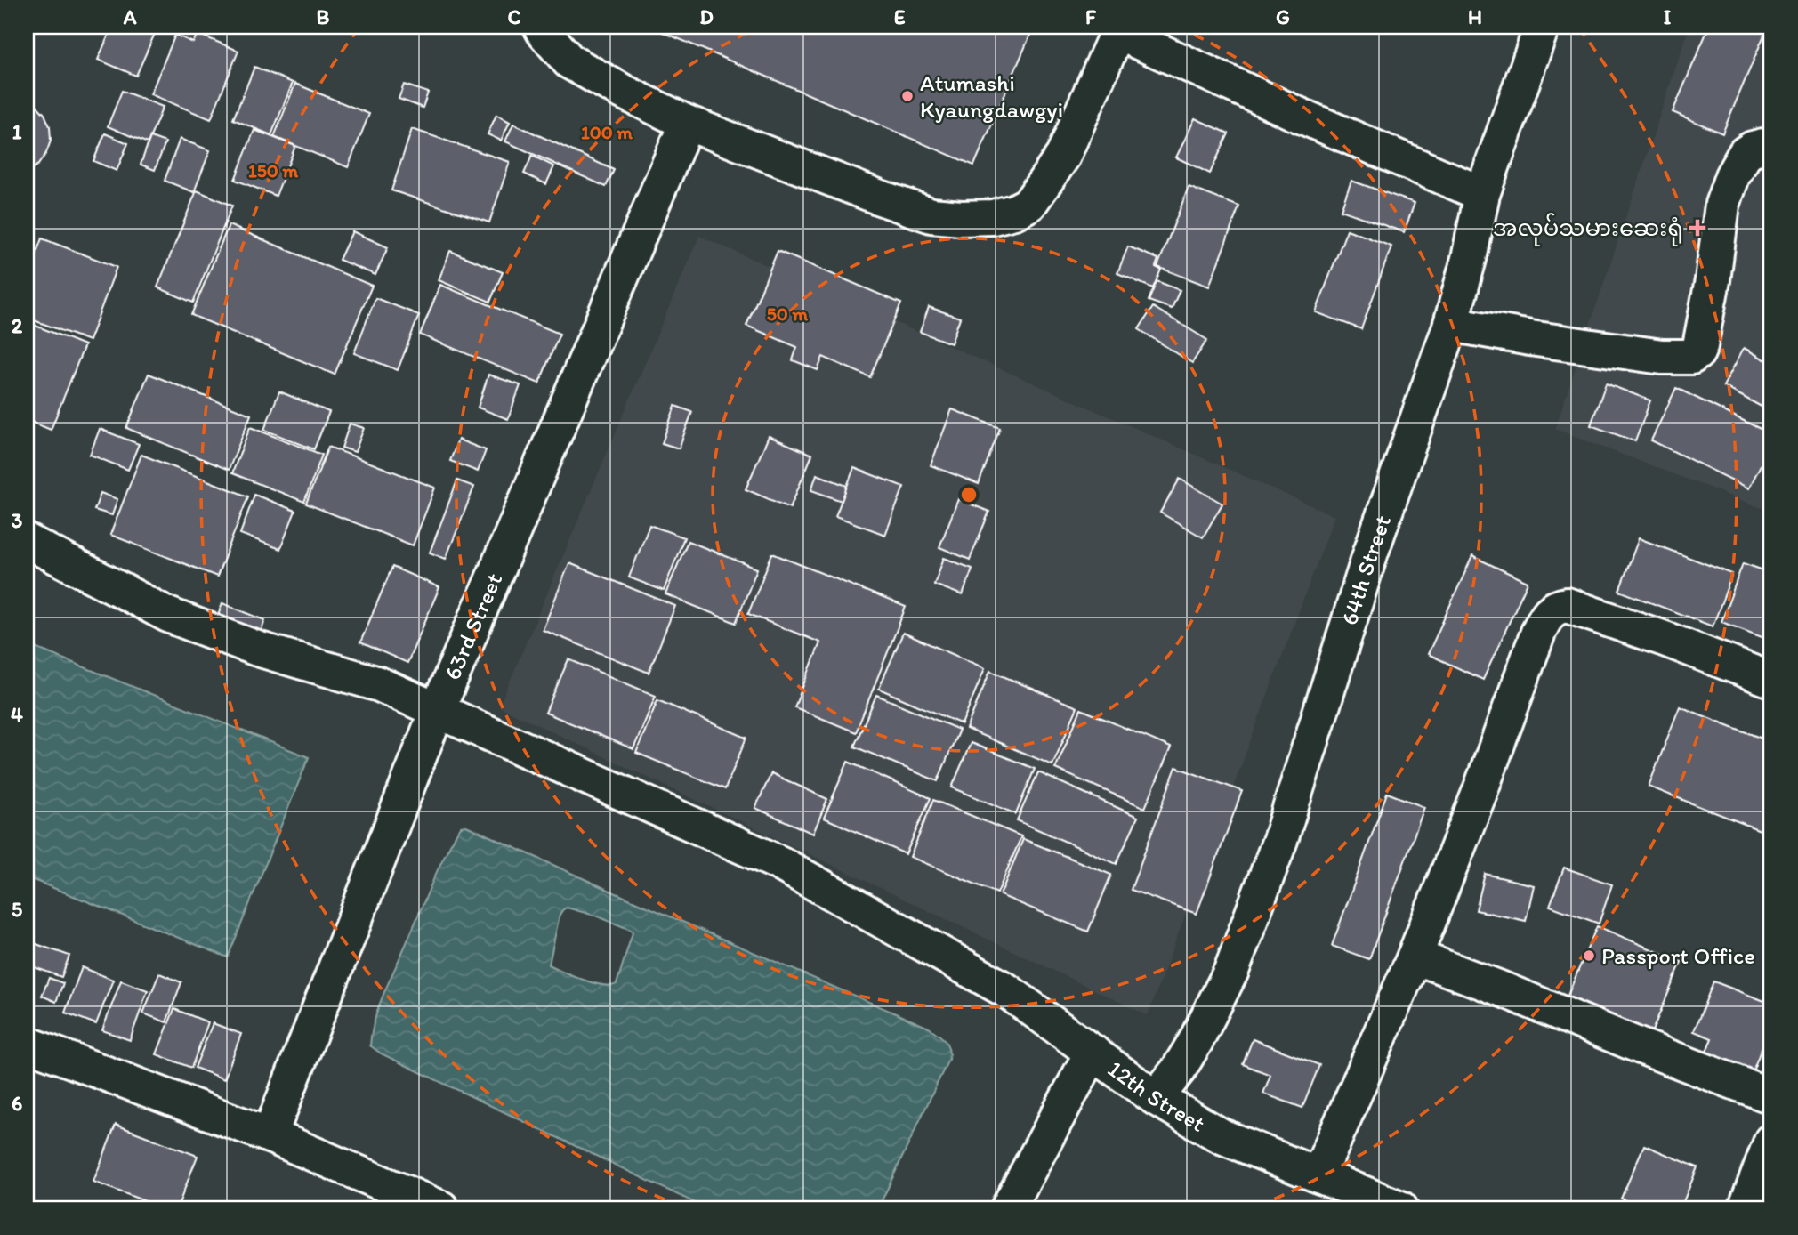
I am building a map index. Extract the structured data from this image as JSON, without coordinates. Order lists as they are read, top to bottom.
{
  "streets": {
    "street": ["64th Street", "63rd Street", "12th Street"]
  },
  "crossings": [
    ["64th Street", "12th Street"],
    ["63rd Street", "12th Street"]
  ],
  "places": {
    "other": ["Atumashi Kyaungdawgyi", "Passport Office"],
    "health": ["အလုပ်သမားဆေးရုံ"]
  },
  "grid": {
    "columns": [
      "A",
      "B",
      "C",
      "D",
      "E",
      "F",
      "G",
      "H",
      "I"
    ],
    "rows": [
      "1",
      "2",
      "3",
      "4",
      "5",
      "6"
    ]
  },
  "rings": ["100 m", "150 m", "50 m"]
}
